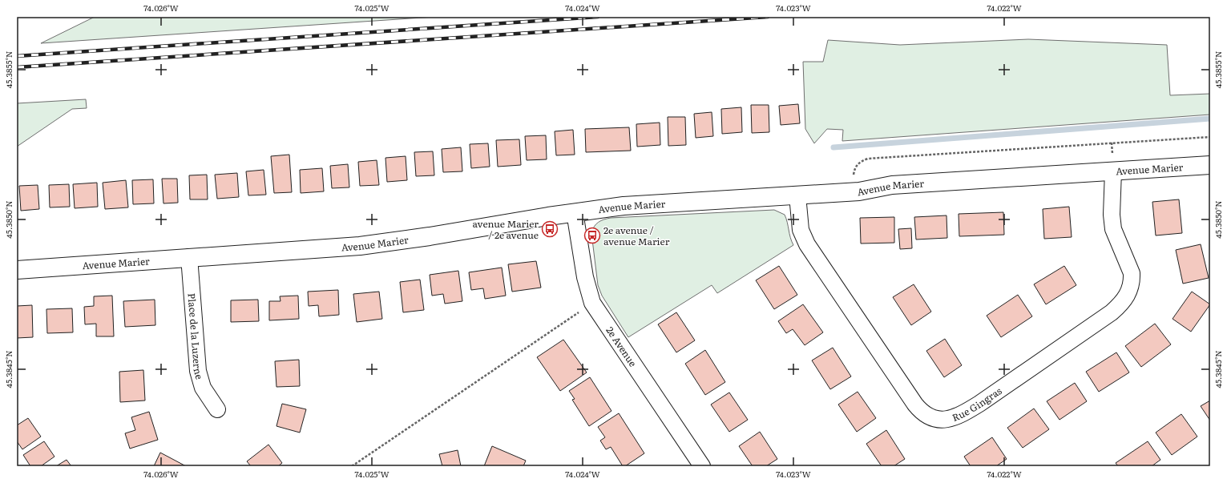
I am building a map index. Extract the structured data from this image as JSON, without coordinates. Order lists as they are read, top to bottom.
{
  "streets": {
    "street": [
      "Avenue Marier",
      "Place de la Luzerne",
      "2e Avenue",
      "Rue Gingras"
    ]
  },
  "crossings": [
    ["Avenue Marier", "Place de la Luzerne"],
    ["Avenue Marier", "2e Avenue"],
    ["Avenue Marier", "Rue Gingras"]
  ],
  "places": {
    "bus stop": ["avenue Marier / 2e avenue", "2e avenue / avenue Marier"]
  },
  "coordinates": [
    "74.026°W",
    "74.025°W",
    "74.024°W",
    "74.023°W",
    "74.022°W",
    "45.3855°N",
    "45.3850°N",
    "45.3845°N"
  ]
}
